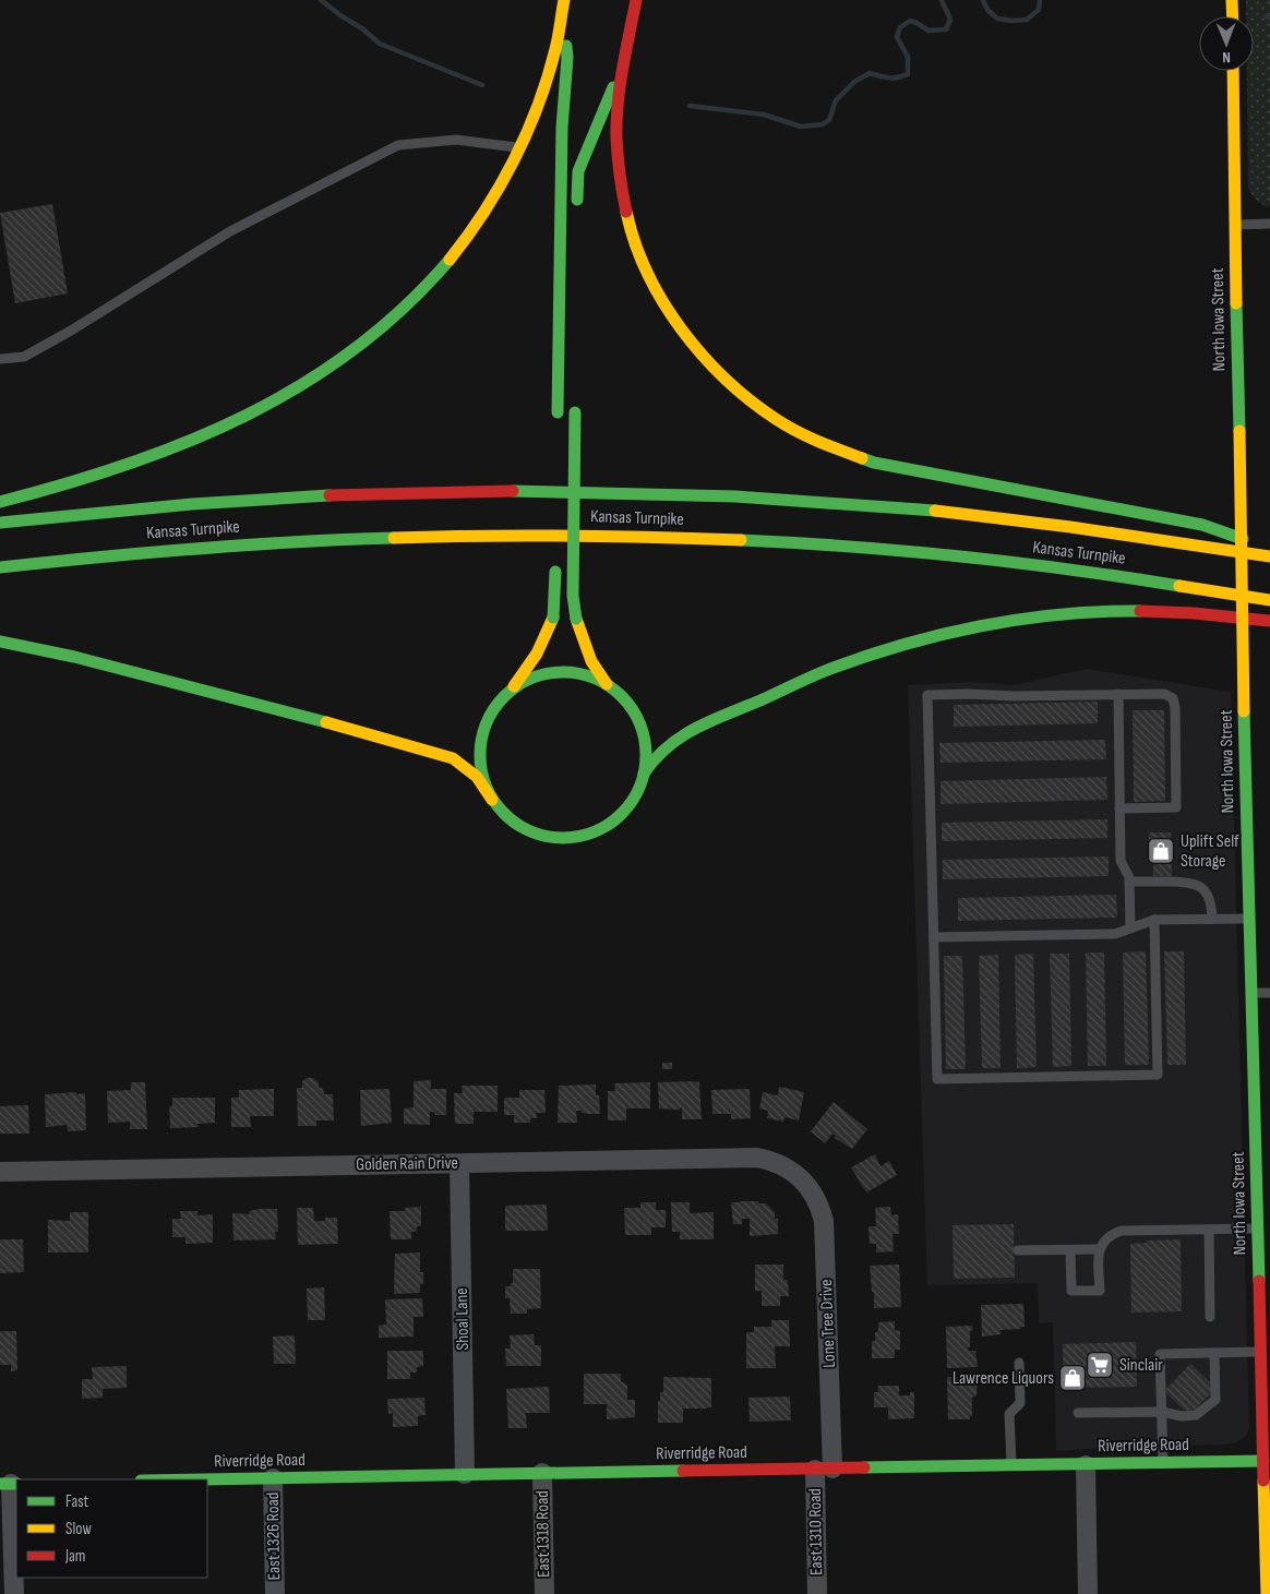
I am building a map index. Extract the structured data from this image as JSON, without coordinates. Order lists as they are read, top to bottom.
{
  "streets": {
    "main road": ["North Iowa Street", "Kansas Turnpike", "Riverridge Road"],
    "street": [
      "Golden Rain Drive",
      "Shoal Lane",
      "Lone Tree Drive",
      "East 1310 Road",
      "East 1318 Road",
      "East 1326 Road"
    ]
  },
  "crossings": [
    ["North Iowa Street", "Riverridge Road"],
    ["Golden Rain Drive", "Shoal Lane"],
    ["Golden Rain Drive", "Lone Tree Drive"],
    ["Shoal Lane", "Riverridge Road"],
    ["Lone Tree Drive", "Riverridge Road"],
    ["Lone Tree Drive", "East 1310 Road"],
    ["Riverridge Road", "East 1310 Road"],
    ["Riverridge Road", "East 1318 Road"],
    ["Riverridge Road", "East 1326 Road"]
  ],
  "places": {
    "shop": ["Uplift Self Storage", "Lawrence Liquors"],
    "supermarket": ["Sinclair"]
  },
  "legend": ["Fast", "Slow", "Jam"],
  "north": "bottom"
}
